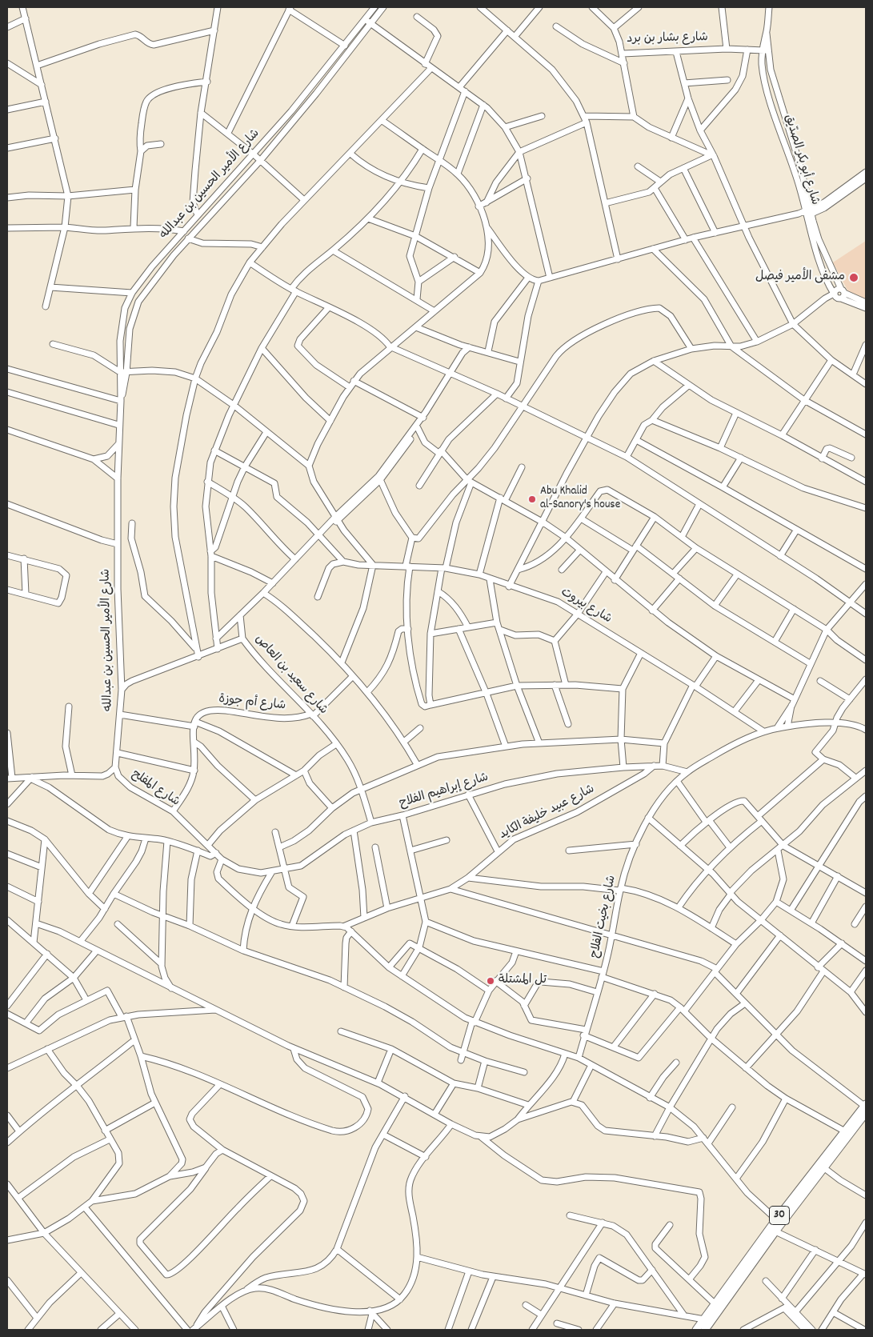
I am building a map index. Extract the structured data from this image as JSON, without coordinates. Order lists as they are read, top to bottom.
{
  "streets": {
    "main road": ["30"],
    "street": [
      "شارع بشار بن برد",
      "شارع أبو بكر الصدّيق",
      "شارع الأمير الحسين بن عبدالله",
      "شارع بيروت",
      "شارع سعيد بن العاص",
      "شارع أم جوزة",
      "شارع المفلح",
      "شارع إبراهيم الفلاح",
      "شارع عبيد خليفة الكايد",
      "شارع بخيت الفلاح"
    ]
  },
  "crossings": [
    ["شارع بشار بن برد", "شارع أبو بكر الصدّيق"],
    ["شارع الأمير الحسين بن عبدالله", "شارع سعيد بن العاص"],
    ["شارع الأمير الحسين بن عبدالله", "شارع المفلح"],
    ["شارع بيروت", "شارع بخيت الفلاح"],
    ["شارع سعيد بن العاص", "شارع أم جوزة"],
    ["شارع سعيد بن العاص", "شارع إبراهيم الفلاح"],
    ["شارع المفلح", "شارع إبراهيم الفلاح"],
    ["شارع إبراهيم الفلاح", "شارع عبيد خليفة الكايد"],
    ["شارع إبراهيم الفلاح", "شارع بخيت الفلاح"]
  ],
  "places": ["مشفى الأمير فيصل", "Abu Khalid al-Sanory's house", "تل المشتلة"]
}
